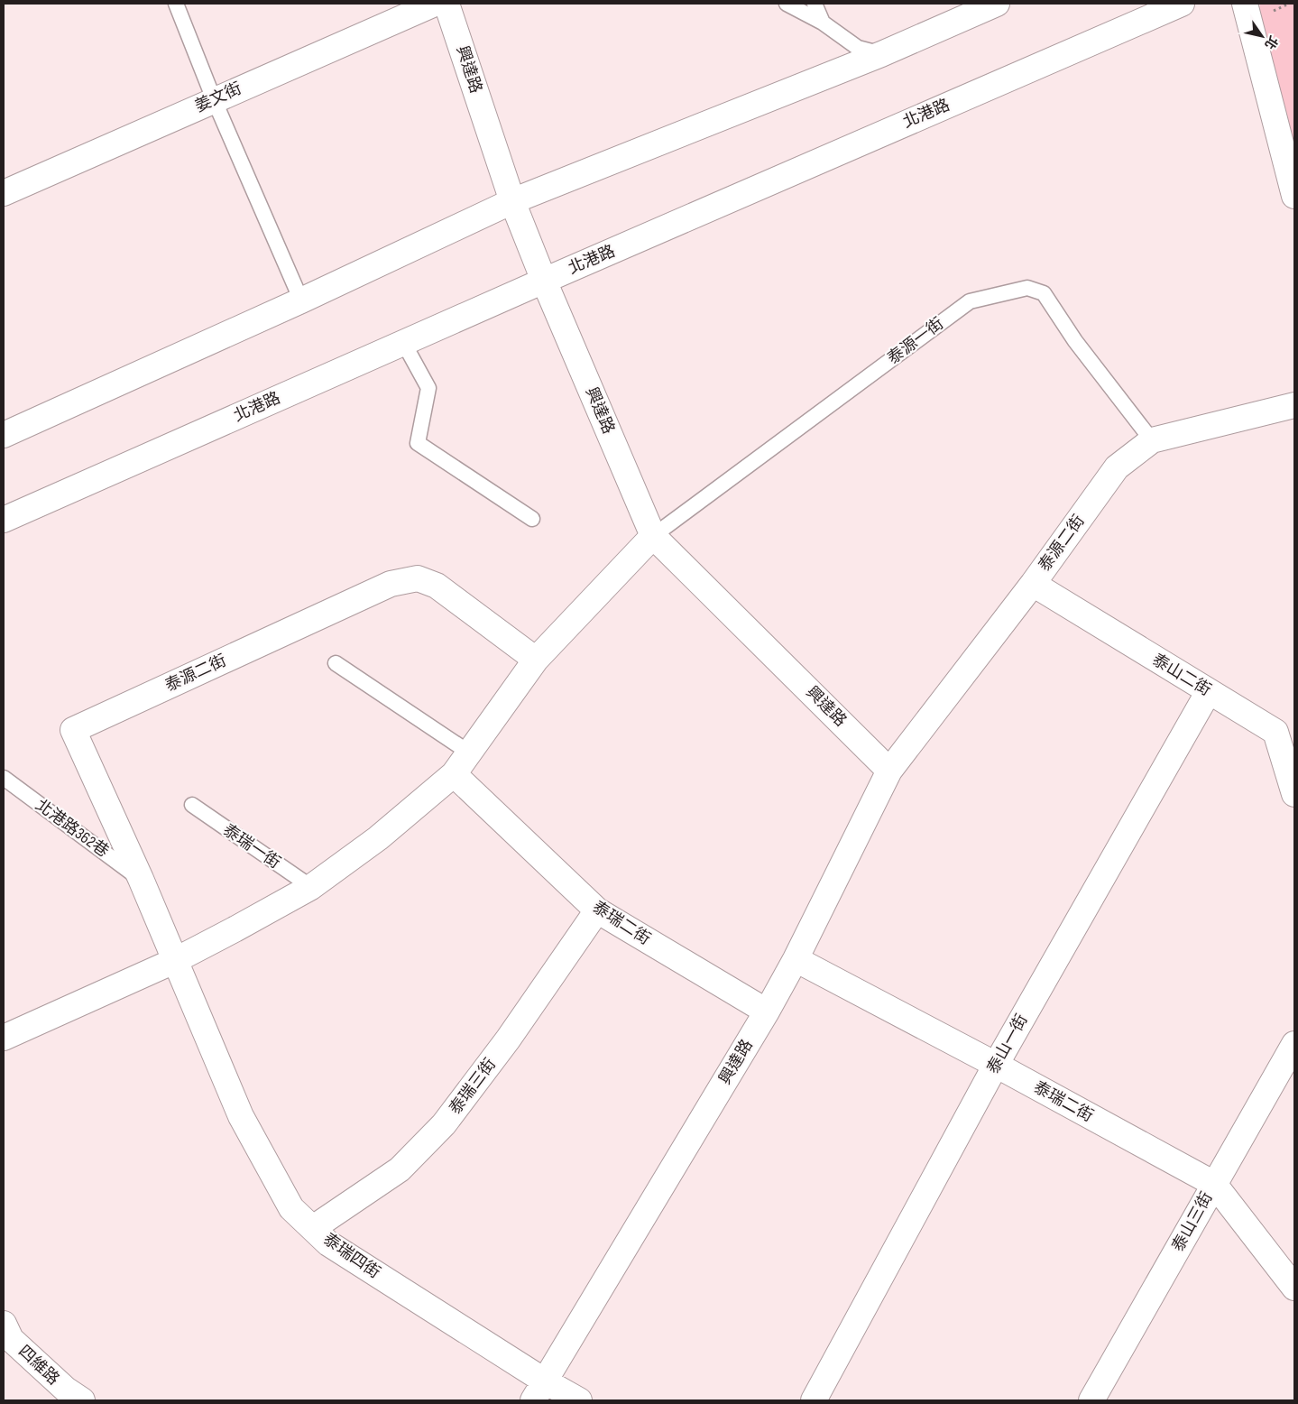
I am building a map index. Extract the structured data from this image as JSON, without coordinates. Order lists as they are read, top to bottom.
{
  "streets": {
    "street": [
      "興達路",
      "姜文街",
      "北港路",
      "泰源二街",
      "泰山二街",
      "泰瑞二街",
      "泰山一街",
      "泰瑞三街",
      "泰山三街",
      "泰瑞四街",
      "四維路"
    ],
    "lane": ["泰源一街", "北港路362巷", "泰瑞一街"]
  },
  "crossings": [
    ["興達路", "北港路"],
    ["興達路", "泰源一街"],
    ["興達路", "泰源二街"],
    ["興達路", "泰瑞二街"],
    ["興達路", "泰瑞四街"],
    ["泰源一街", "泰源二街"],
    ["泰源二街", "泰山二街"],
    ["泰源二街", "北港路362巷"],
    ["泰源二街", "泰瑞四街"],
    ["泰山二街", "泰山一街"],
    ["泰瑞二街", "泰山一街"],
    ["泰瑞二街", "泰瑞三街"],
    ["泰瑞二街", "泰山三街"],
    ["泰瑞三街", "泰瑞四街"]
  ],
  "north": "bottom right"
}
